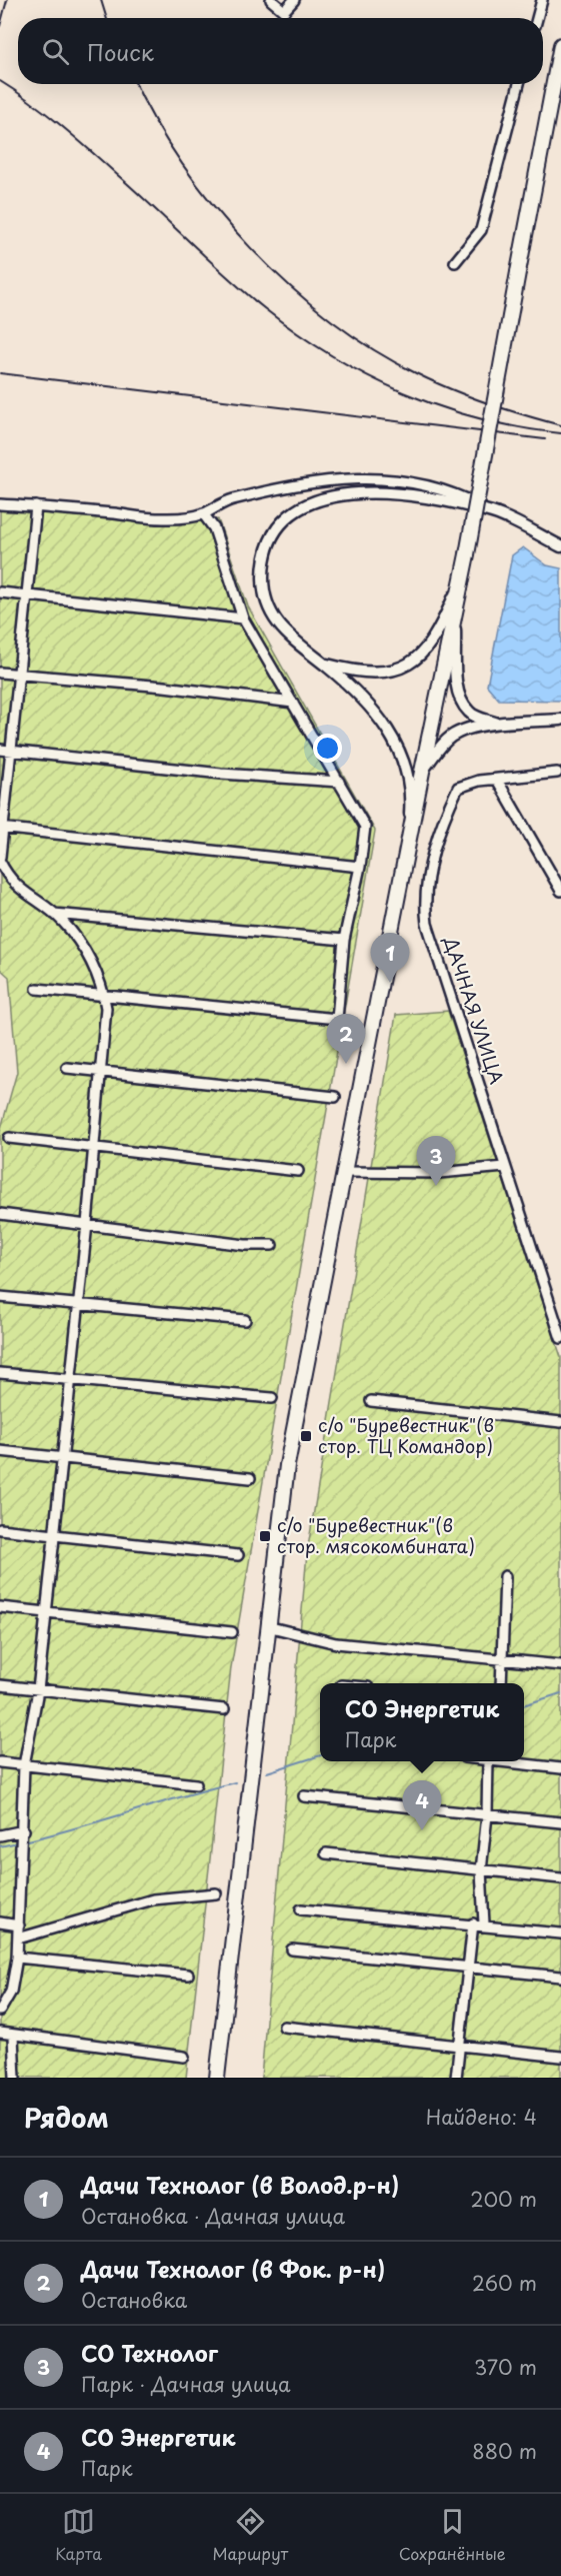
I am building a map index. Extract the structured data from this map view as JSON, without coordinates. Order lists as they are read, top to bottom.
{
  "streets": {
    "street": ["ДАЧНАЯ УЛИЦА"]
  },
  "places": {
    "transit": ["с/о \"Буревестник\"(в стор. ТЦ Командор)", "с/о \"Буревестник\"(в стор. мясокомбината)"]
  },
  "page": {
    "search": "Поиск",
    "pins": [
      "1",
      "2",
      "3",
      "4"
    ],
    "popup": ["СО Энергетик", "Парк"],
    "heading": ["Рядом", "Найдено: 4"],
    "list": [
      {
        "mark": "1",
        "name": "Дачи Технолог (в Волод.р-н)",
        "note": "Остановка · Дачная улица",
        "value": "200 m"
      },
      {
        "mark": "2",
        "name": "Дачи Технолог (в Фок. р-н)",
        "note": "Остановка",
        "value": "260 m"
      },
      {
        "mark": "3",
        "name": "СО Технолог",
        "note": "Парк · Дачная улица",
        "value": "370 m"
      },
      {
        "mark": "4",
        "name": "СО Энергетик",
        "note": "Парк",
        "value": "880 m"
      }
    ],
    "nav": ["Карта", "Маршрут", "Сохранённые"]
  }
}
